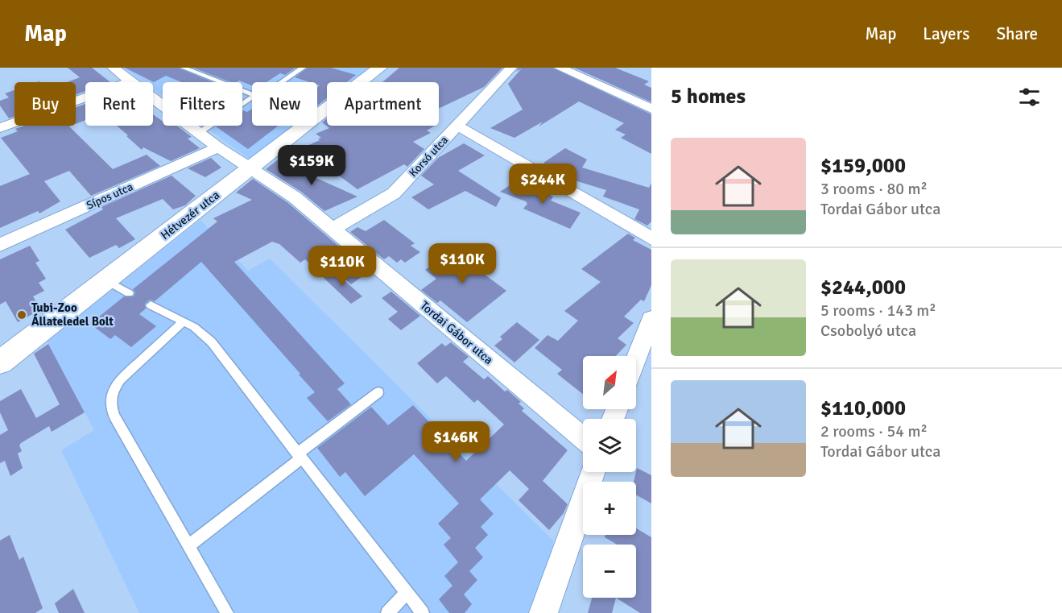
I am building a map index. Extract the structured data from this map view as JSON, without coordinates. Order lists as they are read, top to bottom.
{
  "streets": {
    "street": [
      "Korsó utca",
      "Sípos utca",
      "Hétvezér utca",
      "Tordai Gábor utca"
    ]
  },
  "crossings": [
    ["Korsó utca", "Tordai Gábor utca"],
    ["Sípos utca", "Tordai Gábor utca"],
    ["Hétvezér utca", "Tordai Gábor utca"]
  ],
  "places": ["Tubi-Zoo Állateledel Bolt"],
  "north": "top right",
  "page": {
    "header": "Map",
    "nav": ["Map", "Layers", "Share"],
    "heading": "5 homes",
    "chip": [
      "Buy",
      "Rent",
      "Filters",
      "New",
      "Apartment"
    ],
    "list": [
      {
        "name": "$159,000",
        "note": "3 rooms · 80 m² · Tordai Gábor utca"
      },
      {
        "name": "$244,000",
        "note": "5 rooms · 143 m² · Csobolyó utca"
      },
      {
        "name": "$110,000",
        "note": "2 rooms · 54 m² · Tordai Gábor utca"
      }
    ],
    "price": [
      "$159K",
      "$244K",
      "$110K",
      "$110K",
      "$146K"
    ],
    "map_buttons": ["+", "−"]
  }
}
